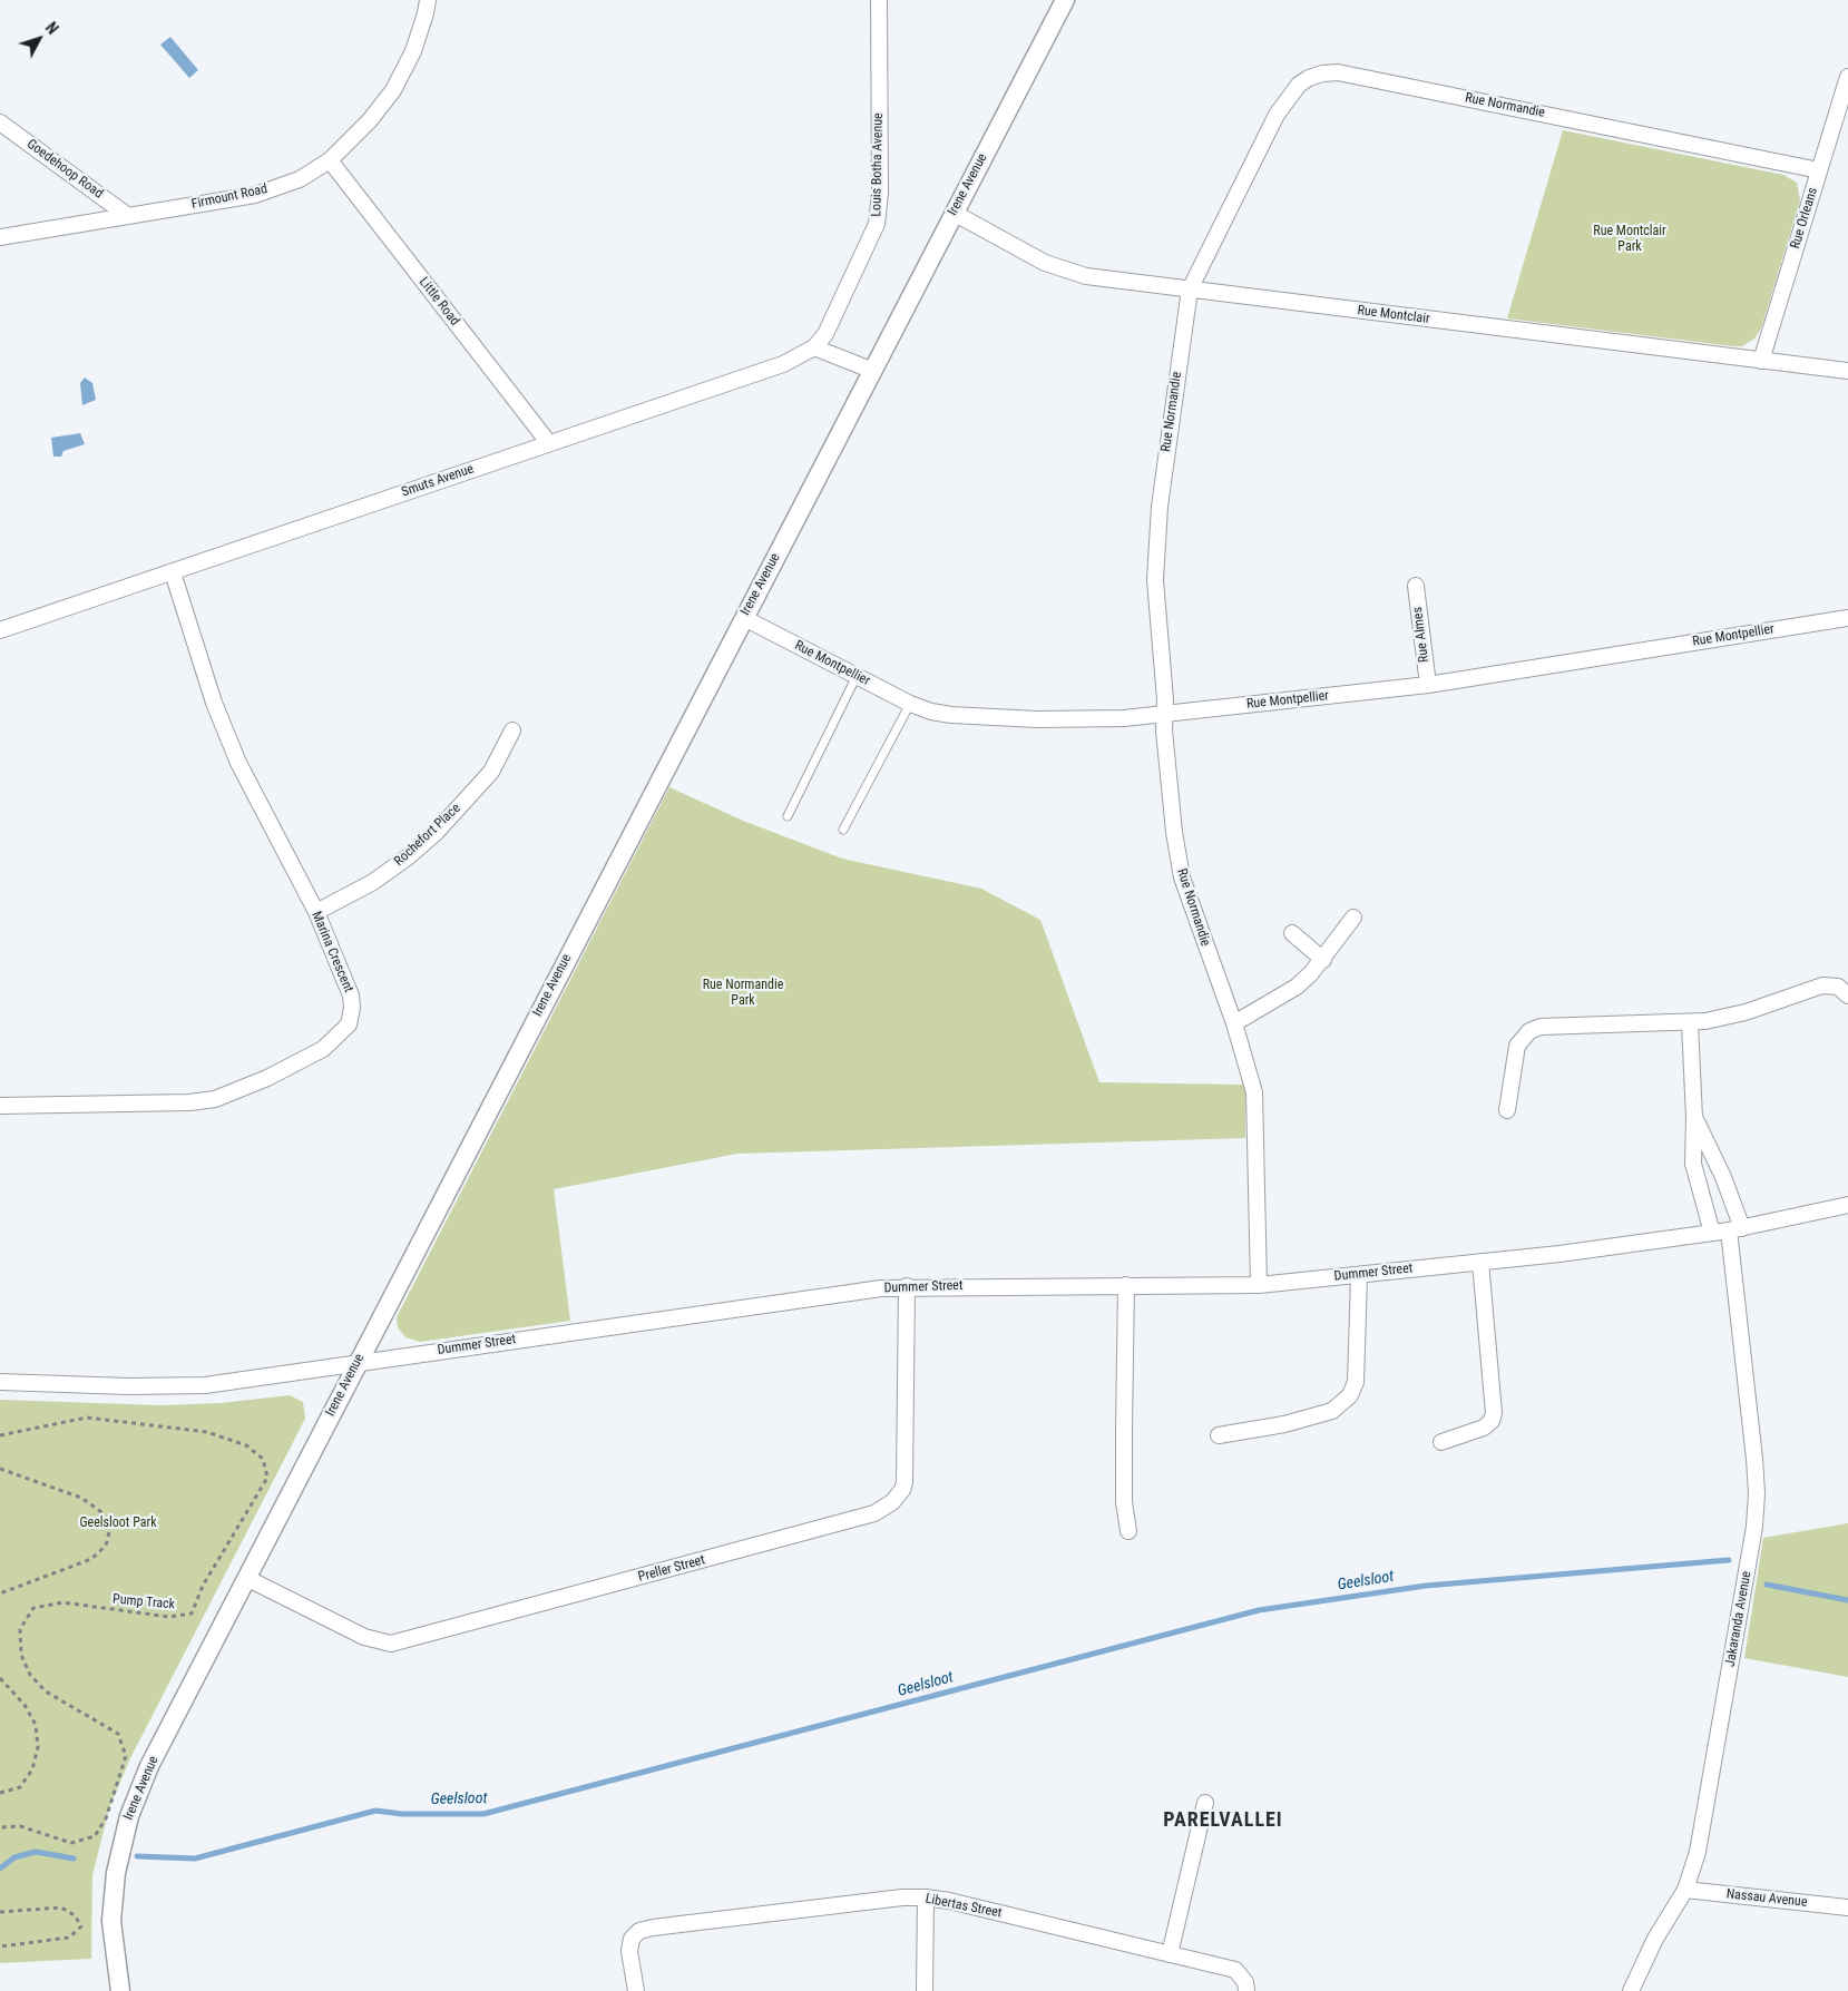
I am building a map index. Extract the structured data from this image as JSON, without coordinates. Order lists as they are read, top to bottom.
{
  "streets": {
    "street": [
      "Rue Normandie",
      "Louis Botha Avenue",
      "Goedehoop Road",
      "Irene Avenue",
      "Firmount Road",
      "Rue Orleans",
      "Little Road",
      "Rue Montclair",
      "Smuts Avenue",
      "Rue Almes",
      "Rue Montpellier",
      "Rochefort Place",
      "Marina Crescent",
      "Dummer Street",
      "Preller Street",
      "Jakaranda Avenue",
      "Nassau Avenue",
      "Libertas Street"
    ],
    "path": ["Pump Track"]
  },
  "crossings": [
    ["Rue Normandie", "Rue Orleans"],
    ["Rue Normandie", "Rue Montclair"],
    ["Rue Normandie", "Rue Montpellier"],
    ["Rue Normandie", "Dummer Street"],
    ["Louis Botha Avenue", "Smuts Avenue"],
    ["Goedehoop Road", "Firmount Road"],
    ["Irene Avenue", "Rue Montclair"],
    ["Irene Avenue", "Rue Montpellier"],
    ["Irene Avenue", "Dummer Street"],
    ["Irene Avenue", "Preller Street"],
    ["Firmount Road", "Little Road"],
    ["Rue Orleans", "Rue Montclair"],
    ["Little Road", "Smuts Avenue"],
    ["Smuts Avenue", "Marina Crescent"],
    ["Rue Almes", "Rue Montpellier"],
    ["Rochefort Place", "Marina Crescent"],
    ["Dummer Street", "Preller Street"],
    ["Dummer Street", "Jakaranda Avenue"],
    ["Jakaranda Avenue", "Nassau Avenue"]
  ],
  "districts": ["PARELVALLEI"],
  "water": ["Geelsloot"],
  "parks": ["Rue Montclair Park", "Rue Normandie Park", "Geelsloot Park"],
  "north": "top right"
}
